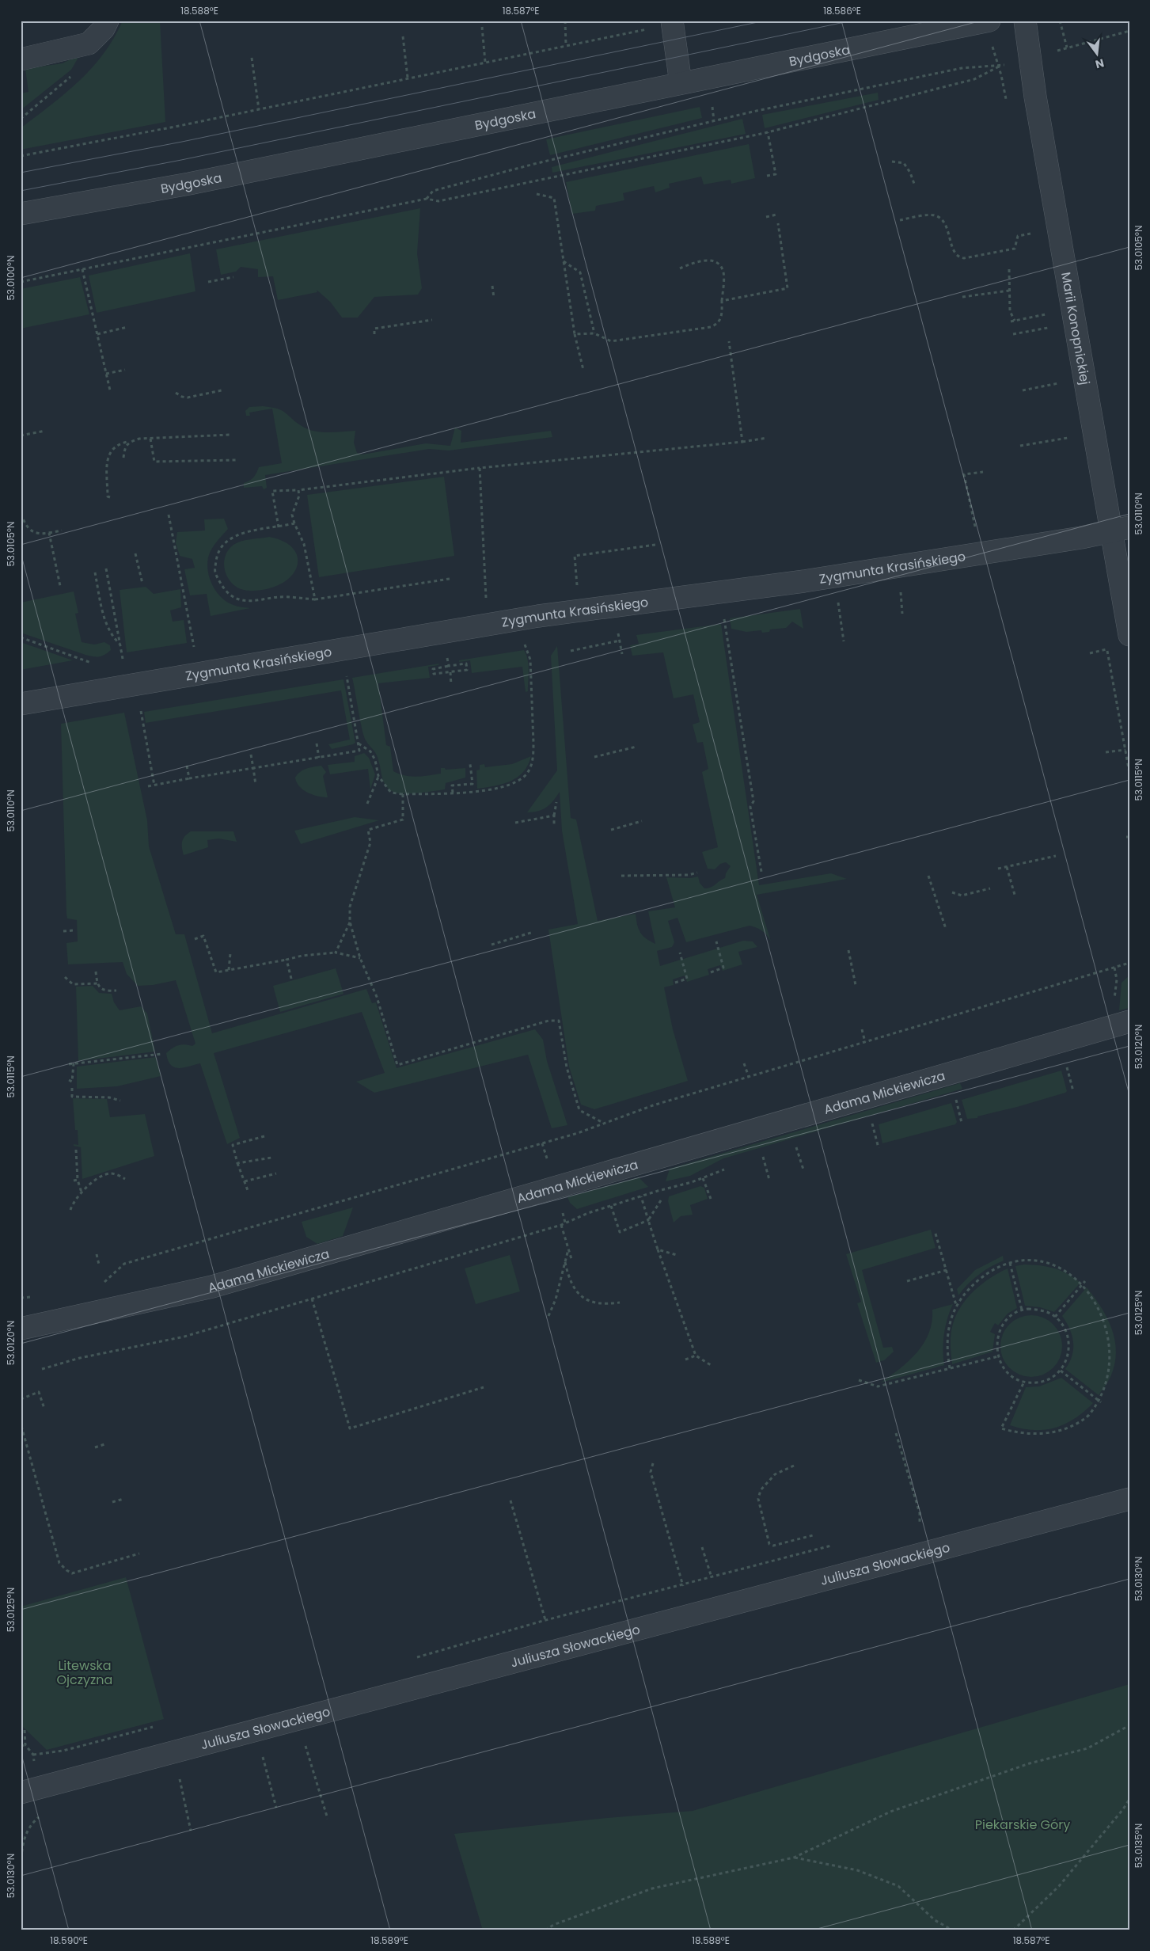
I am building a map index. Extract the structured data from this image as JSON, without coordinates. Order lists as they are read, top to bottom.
{
  "streets": {
    "street": [
      "Bydgoska",
      "Marii Konopnickiej",
      "Zygmunta Krasińskiego",
      "Adama Mickiewicza",
      "Juliusza Słowackiego"
    ]
  },
  "crossings": [
    ["Marii Konopnickiej", "Zygmunta Krasińskiego"]
  ],
  "parks": ["Litewska Ojczyzna", "Piekarskie Góry"],
  "north": "bottom",
  "coordinates": [
    "18.588°E",
    "18.587°E",
    "18.586°E",
    "53.0105°N",
    "53.0100°N",
    "53.0110°N",
    "53.0115°N",
    "53.0120°N",
    "53.0125°N",
    "53.0130°N",
    "53.0135°N",
    "18.590°E",
    "18.589°E"
  ]
}
